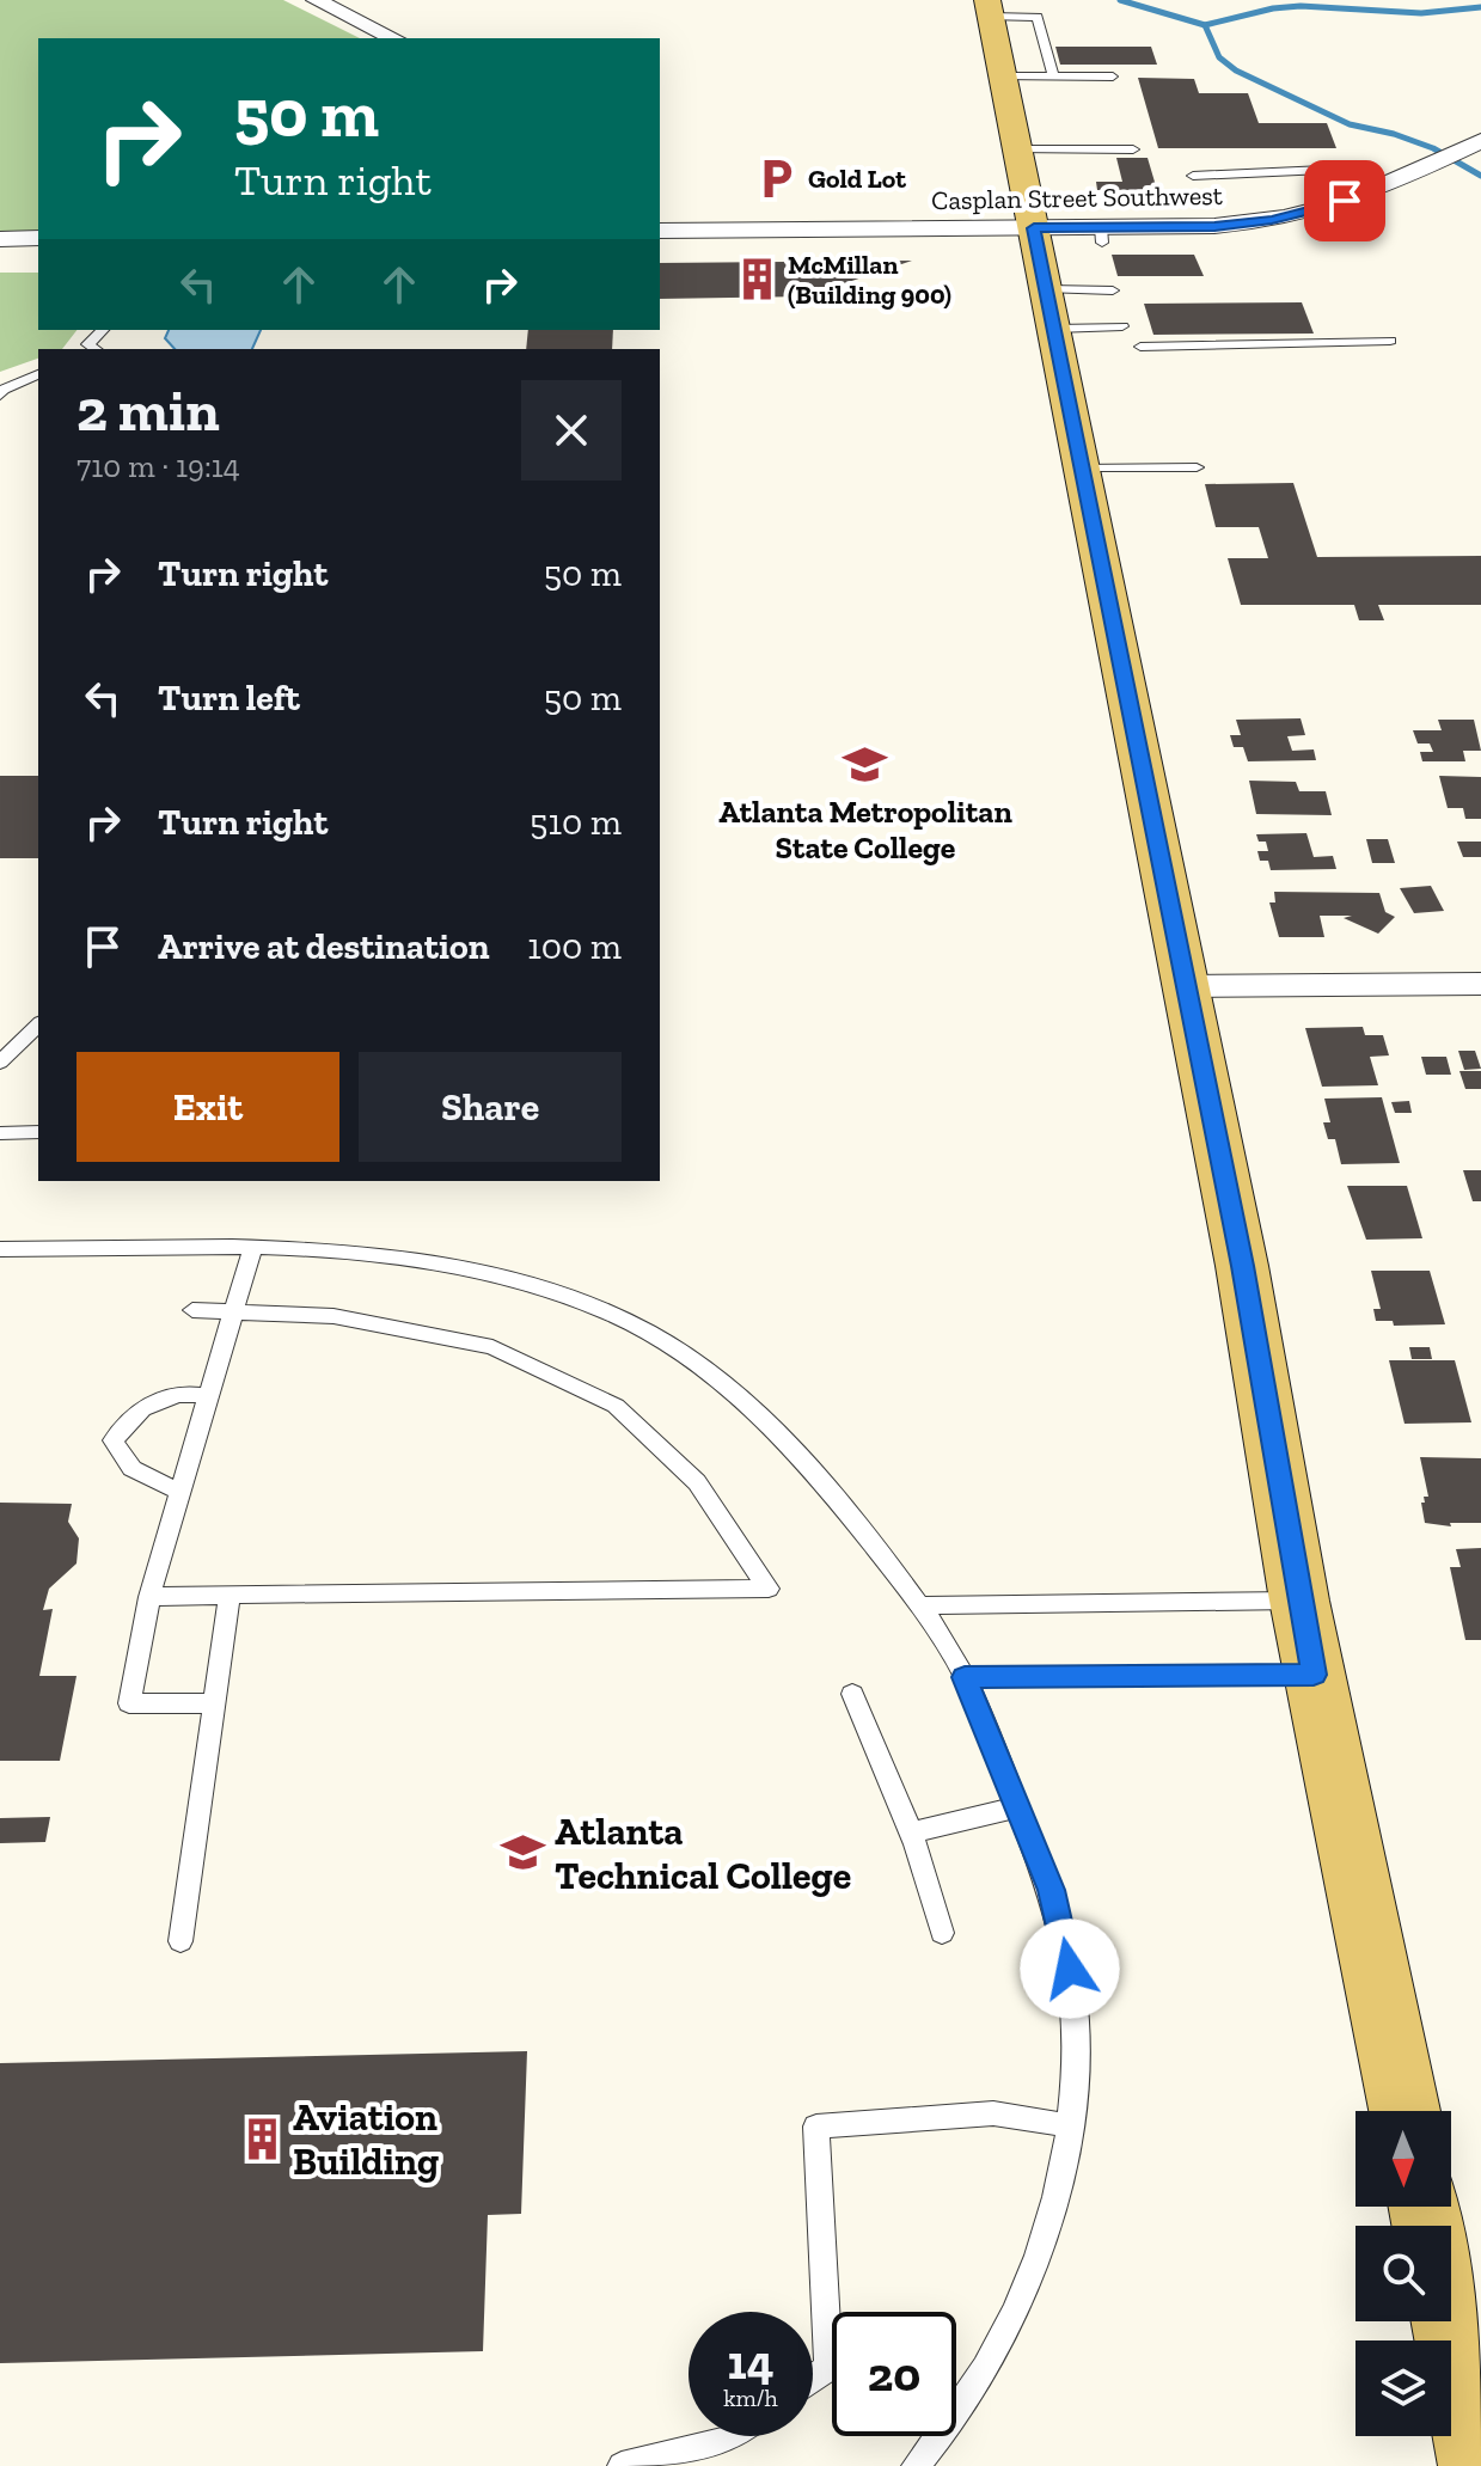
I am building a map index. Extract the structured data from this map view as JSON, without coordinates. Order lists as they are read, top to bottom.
{
  "streets": {
    "street": ["Casplan Street Southwest"]
  },
  "places": {
    "parking": ["Gold Lot"],
    "building": ["McMillan (Building 900)", "Aviation Building"],
    "school or university": ["Atlanta Metropolitan State College", "Atlanta Technical College"]
  },
  "north": "bottom",
  "page": {
    "turn": ["50 m", "Turn right"],
    "heading": ["2 min", "710 m · 19:14"],
    "list": [
      {
        "name": "Turn right",
        "value": "50 m"
      },
      {
        "name": "Turn left",
        "value": "50 m"
      },
      {
        "name": "Turn right",
        "value": "510 m"
      },
      {
        "name": "Arrive at destination",
        "value": "100 m"
      }
    ],
    "buttons": ["Exit", "Share"],
    "speed": "14 km/h",
    "limit": "20"
  }
}
